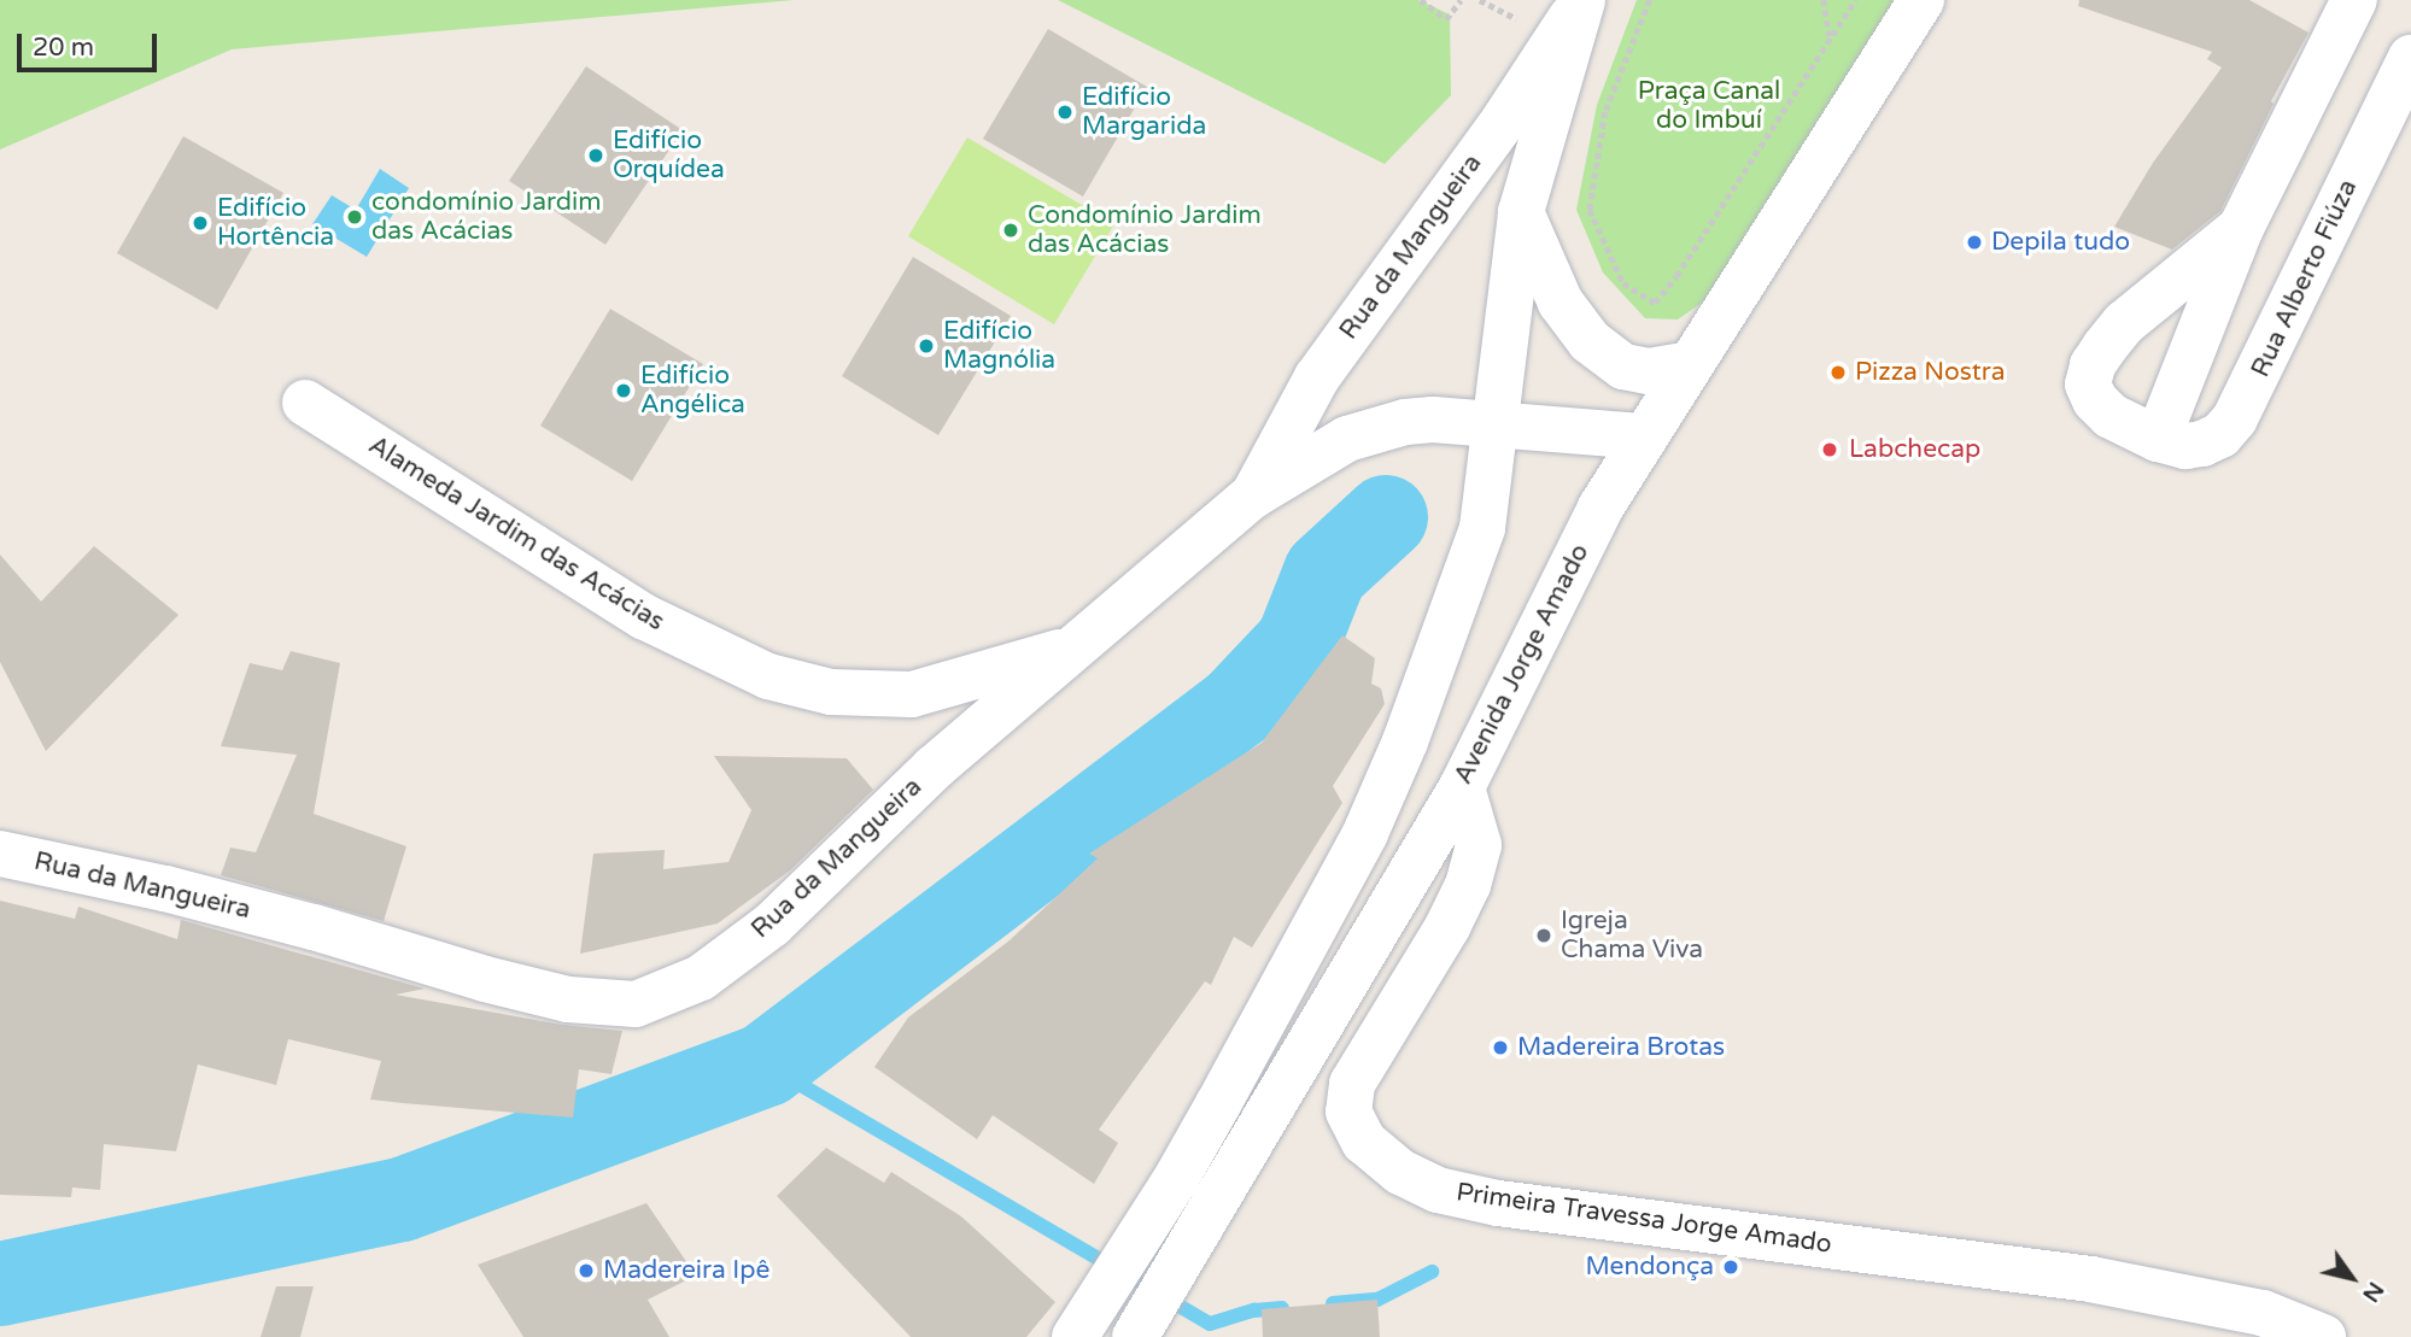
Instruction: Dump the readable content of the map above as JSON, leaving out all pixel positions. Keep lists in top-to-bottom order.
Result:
{
  "streets": {
    "street": [
      "Rua da Mangueira",
      "Rua Alberto Fiúza",
      "Alameda Jardim das Acácias",
      "Avenida Jorge Amado",
      "Primeira Travessa Jorge Amado"
    ]
  },
  "crossings": [
    ["Rua da Mangueira", "Alameda Jardim das Acácias"],
    ["Rua da Mangueira", "Avenida Jorge Amado"],
    ["Avenida Jorge Amado", "Primeira Travessa Jorge Amado"]
  ],
  "parks": ["Praça Canal do Imbuí"],
  "places": [
    "Edifício Margarida",
    "Edifício Orquídea",
    "condomínio Jardim das Acácias",
    "Edifício Hortência",
    "Condomínio Jardim das Acácias",
    "Depila tudo",
    "Edifício Magnólia",
    "Pizza Nostra",
    "Edifício Angélica",
    "Labchecap",
    "Igreja Chama Viva",
    "Madereira Brotas",
    "Mendonça",
    "Madereira Ipê"
  ],
  "scale_bar": "20 m",
  "north": "bottom right"
}
